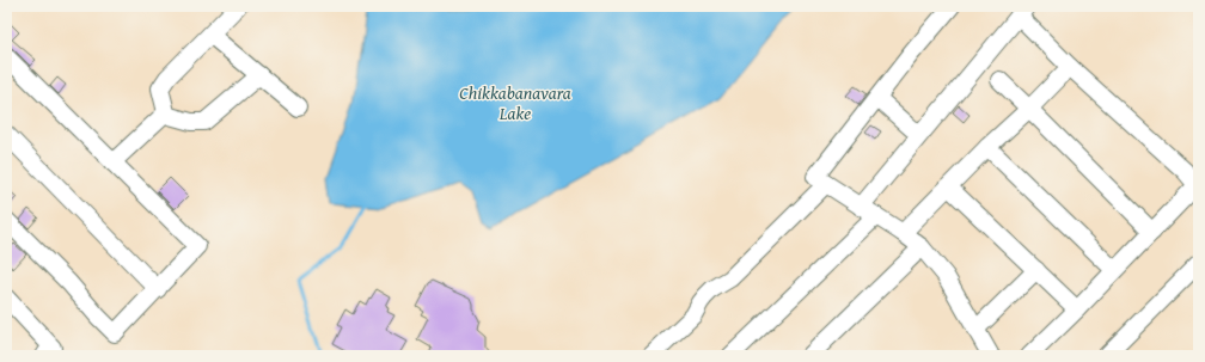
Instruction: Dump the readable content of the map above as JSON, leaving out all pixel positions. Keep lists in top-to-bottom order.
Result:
{
  "water": ["Chikkabanavara Lake"]
}
